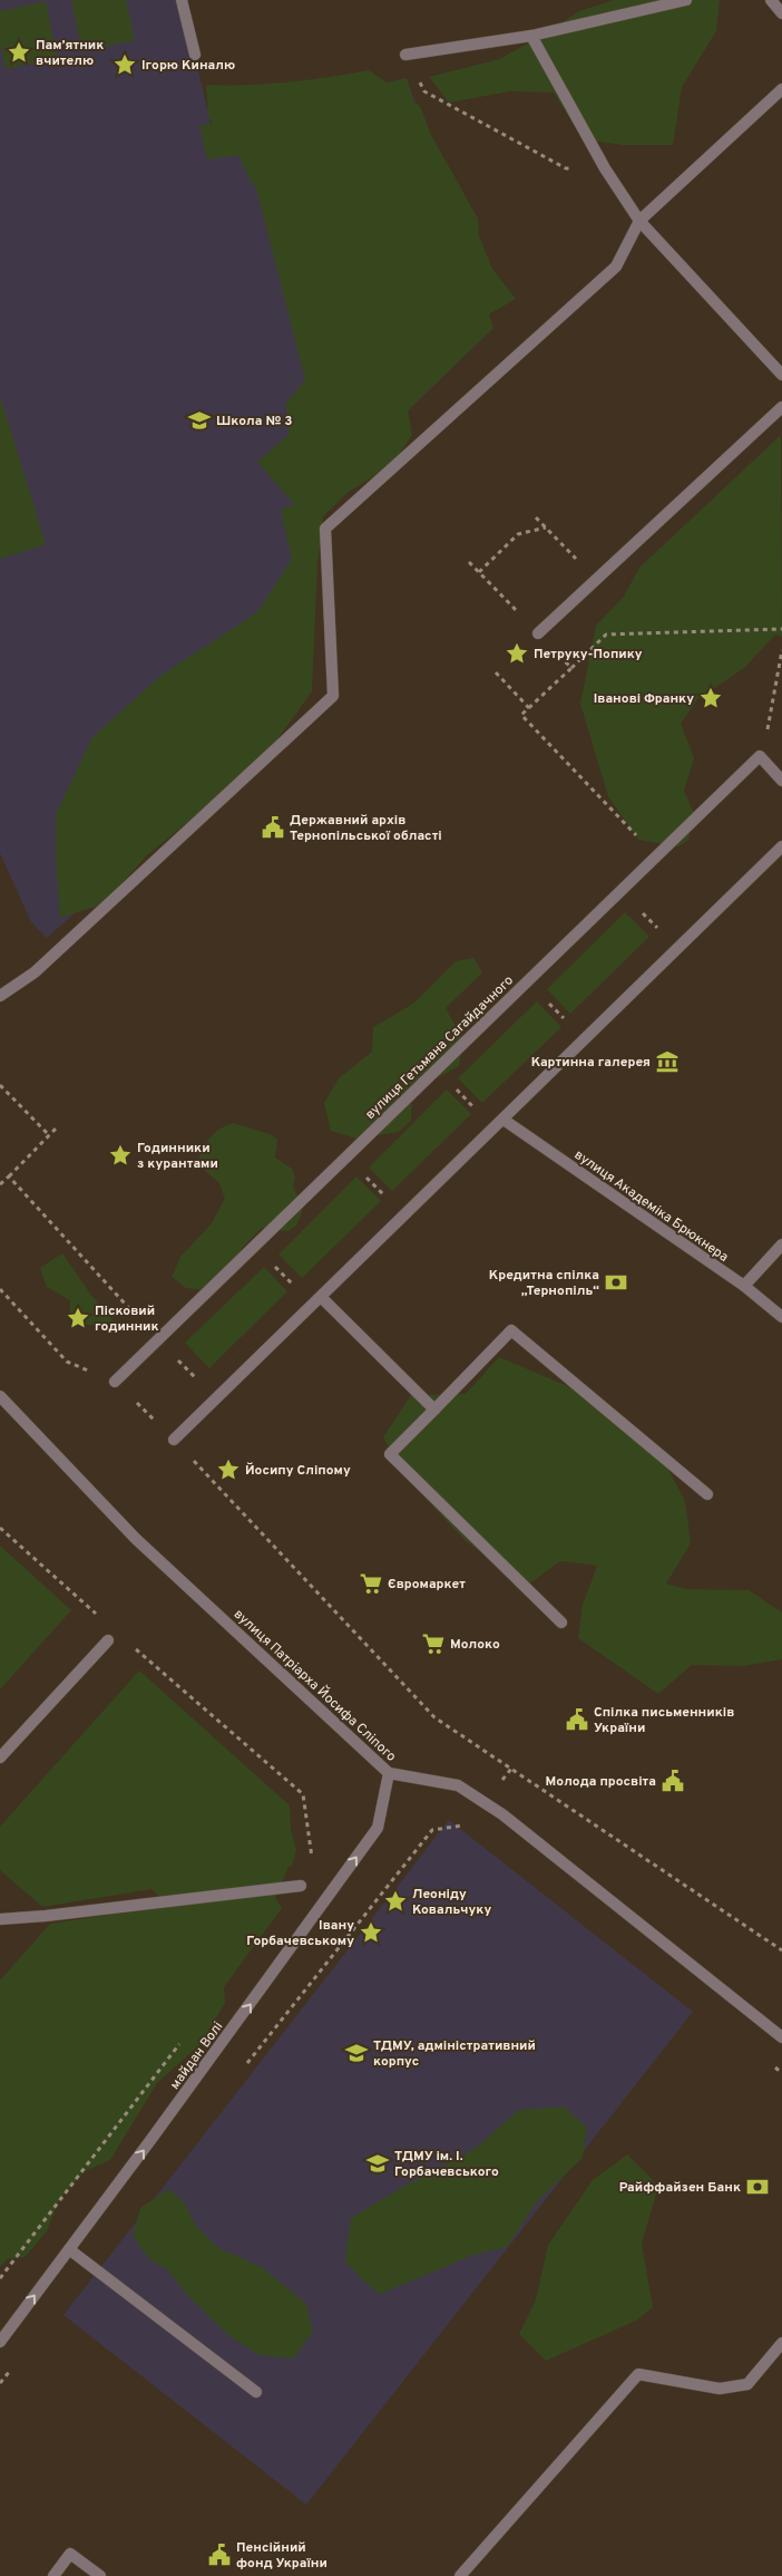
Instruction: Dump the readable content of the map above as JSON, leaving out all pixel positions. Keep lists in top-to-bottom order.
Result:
{
  "streets": {
    "street": [
      "вулиця Гетьмана Сагайдачного",
      "вулиця Академіка Брюкнера",
      "вулиця Патріарха Йосифа Сліпого",
      "майдан Волі"
    ]
  },
  "crossings": [
    ["вулиця Патріарха Йосифа Сліпого", "майдан Волі"]
  ],
  "one_way": ["майдан Волі"],
  "places": {
    "place": [
      "Пам’ятник вчителю",
      "Ігорю Киналю",
      "Петруку-Попику",
      "Іванові Франку",
      "Годинники з курантами",
      "Пісковий годинник",
      "Йосипу Сліпому",
      "Леоніду Ковальчуку",
      "Івану Горбачевському"
    ],
    "school or university": ["Школа № 3", "ТДМУ, адміністративний корпус", "ТДМУ ім. І. Горбачевського"],
    "public building": [
      "Державний архів Тернопільської області",
      "Спілка письменників України",
      "Молода просвіта",
      "Пенсійний фонд України"
    ],
    "museum": ["Картинна галерея"],
    "bank": ["Кредитна спілка „Тернопіль“", "Райффайзен Банк"],
    "supermarket": ["Євромаркет", "Молоко"]
  }
}
